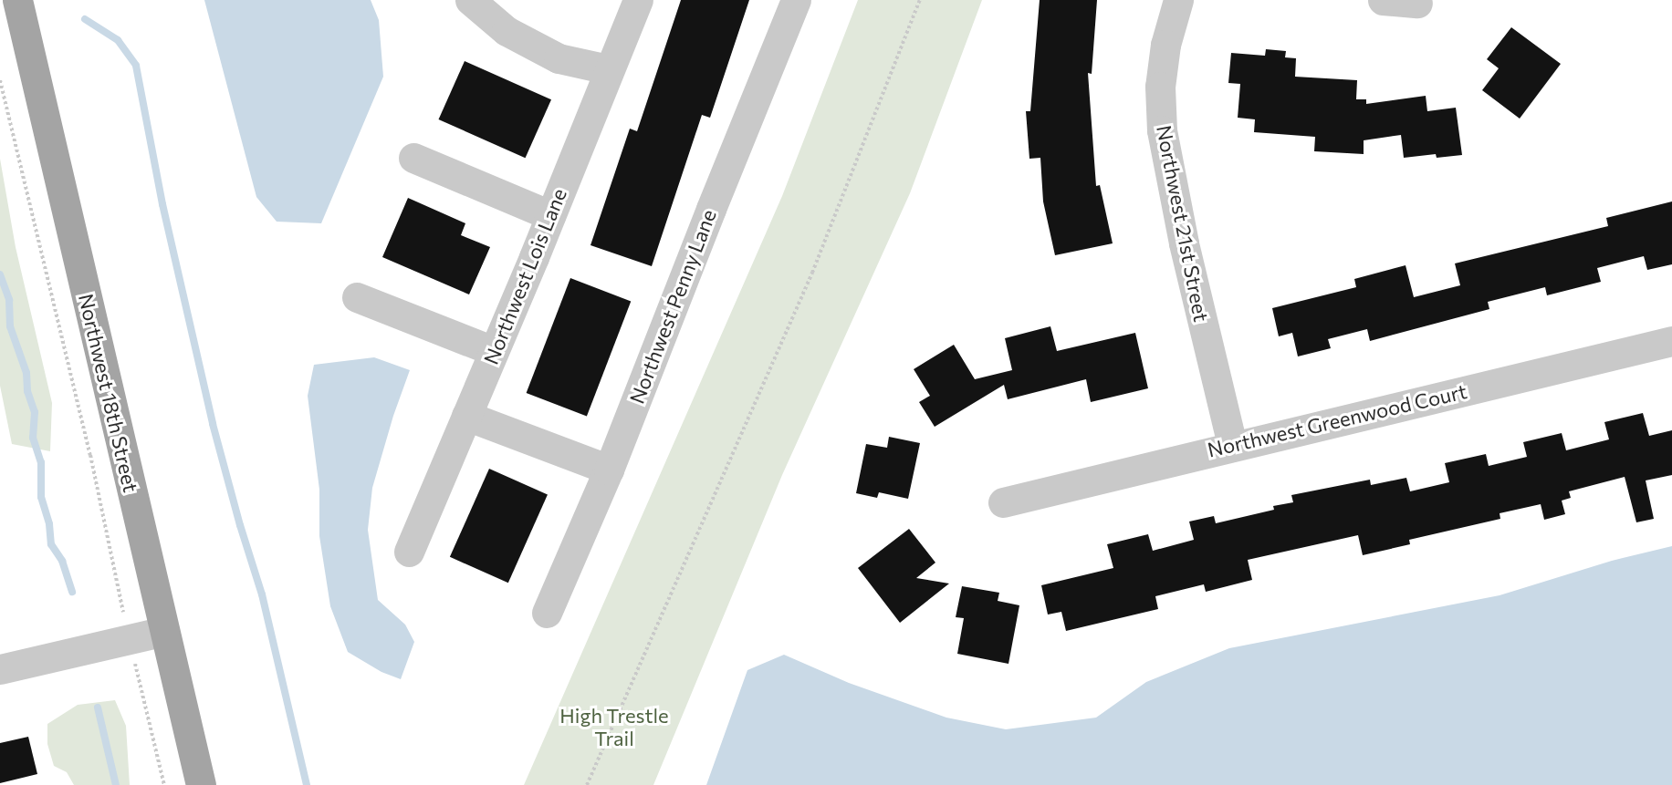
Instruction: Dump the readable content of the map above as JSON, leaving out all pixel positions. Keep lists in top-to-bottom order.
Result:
{
  "streets": {
    "main road": ["Northwest 18th Street"],
    "street": [
      "Northwest 21st Street",
      "Northwest Lois Lane",
      "Northwest Penny Lane",
      "Northwest Greenwood Court"
    ]
  },
  "crossings": [
    ["Northwest 21st Street", "Northwest Greenwood Court"]
  ],
  "parks": ["High Trestle Trail"]
}
